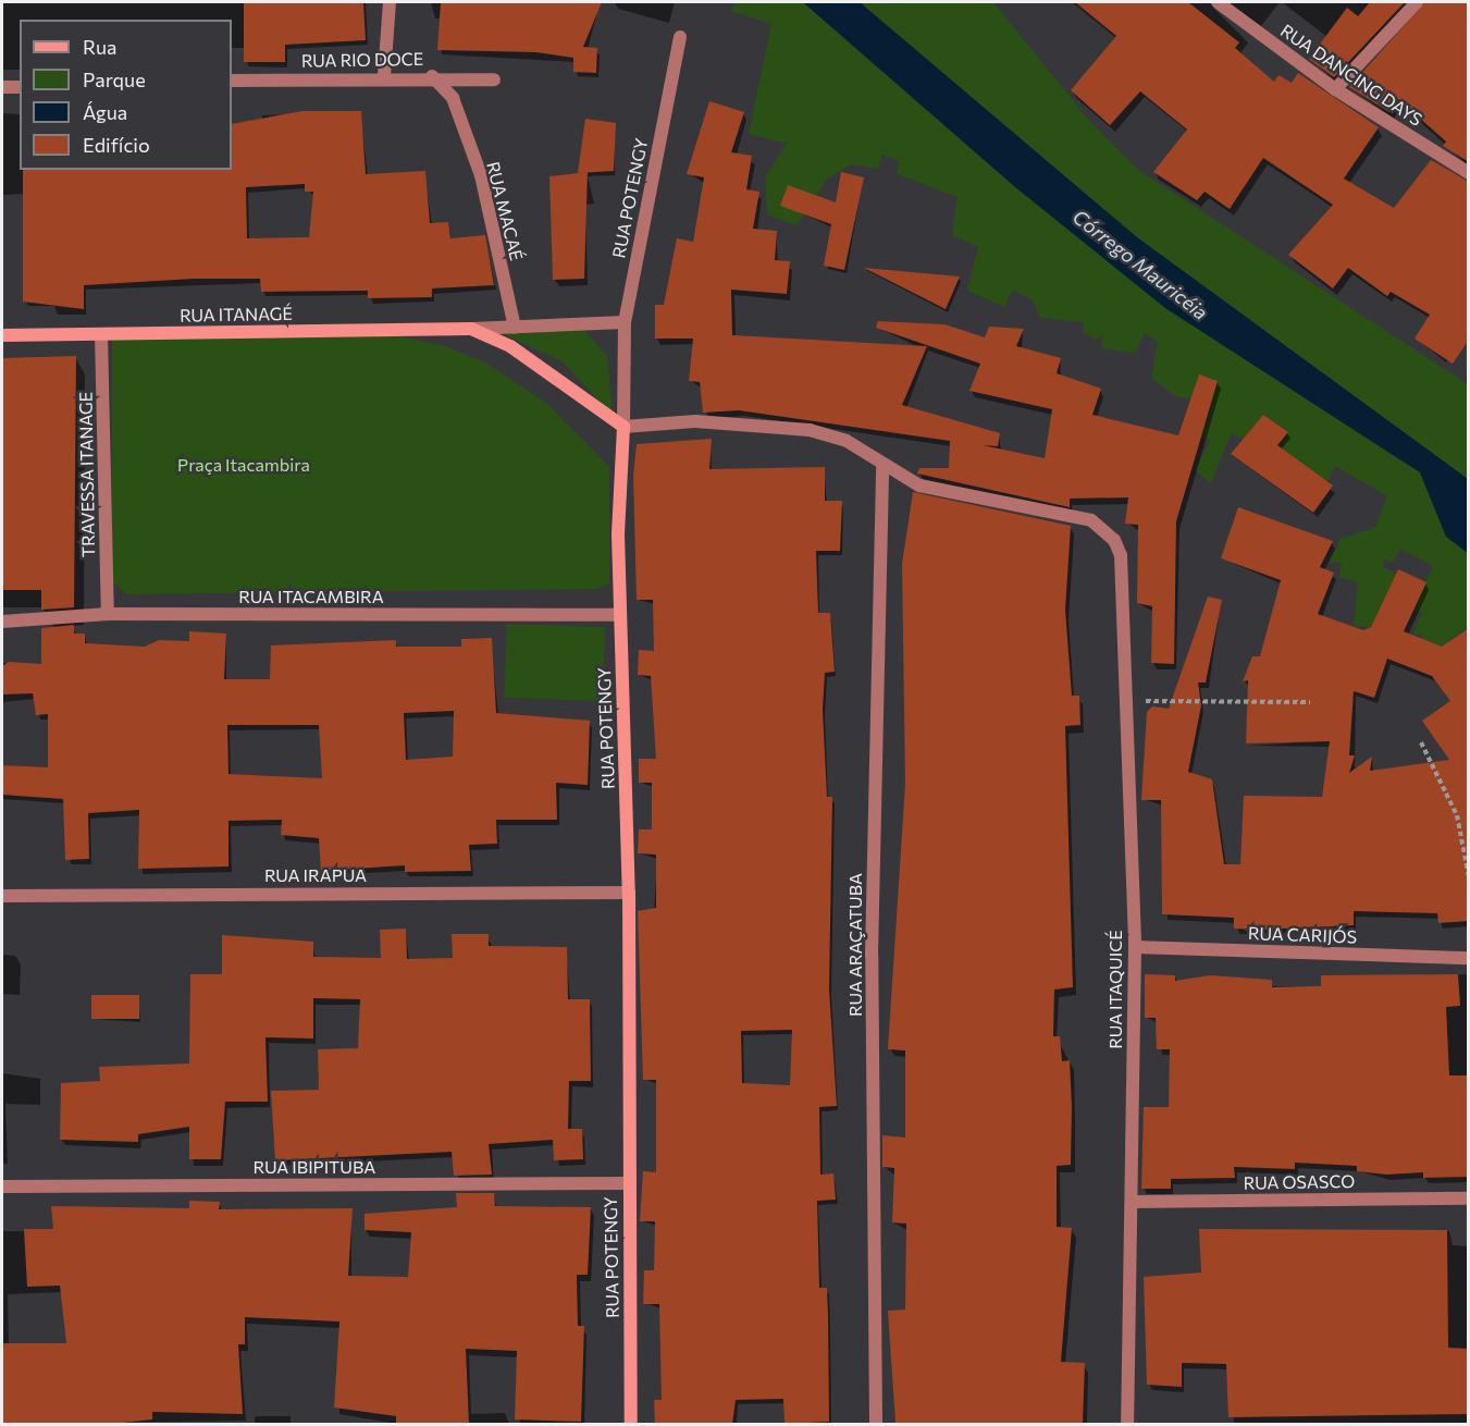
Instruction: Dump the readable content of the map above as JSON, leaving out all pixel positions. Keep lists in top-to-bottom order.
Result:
{
  "streets": {
    "main road": ["RUA POTENGY", "RUA ITANAGÉ"],
    "street": [
      "RUA RIO DOCE",
      "RUA DANCING DAYS",
      "RUA MACAÉ",
      "TRAVESSA ITANAGE",
      "RUA ITACAMBIRA",
      "RUA IRAPUA",
      "RUA CARIJÓS",
      "RUA ARAÇATUBA",
      "RUA ITAQUICÉ",
      "RUA IBIPITUBA",
      "RUA OSASCO"
    ]
  },
  "crossings": [
    ["RUA RIO DOCE", "RUA MACAÉ"],
    ["RUA POTENGY", "RUA ITANAGÉ"],
    ["RUA POTENGY", "RUA ITACAMBIRA"],
    ["RUA POTENGY", "RUA IRAPUA"],
    ["RUA POTENGY", "RUA IBIPITUBA"],
    ["RUA MACAÉ", "RUA ITANAGÉ"],
    ["RUA ITANAGÉ", "TRAVESSA ITANAGE"],
    ["TRAVESSA ITANAGE", "RUA ITACAMBIRA"],
    ["RUA CARIJÓS", "RUA ITAQUICÉ"],
    ["RUA ARAÇATUBA", "RUA ITAQUICÉ"],
    ["RUA ITAQUICÉ", "RUA OSASCO"]
  ],
  "water": ["Córrego Mauricéia"],
  "parks": ["Praça Itacambira"],
  "legend": [
    "Rua",
    "Parque",
    "Água",
    "Edifício"
  ]
}
